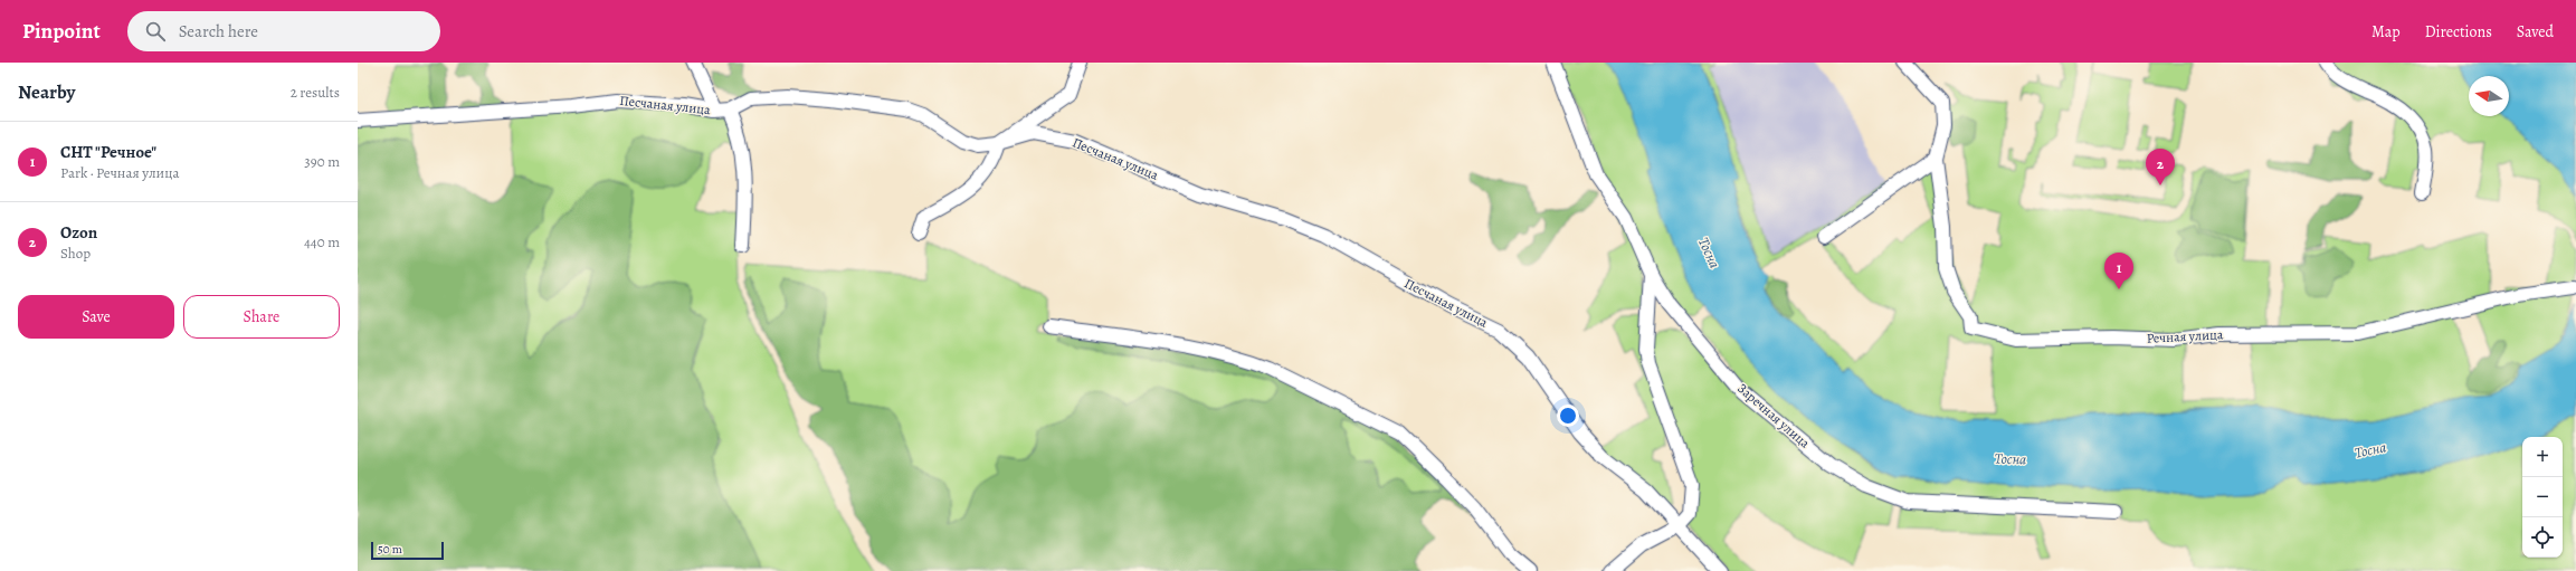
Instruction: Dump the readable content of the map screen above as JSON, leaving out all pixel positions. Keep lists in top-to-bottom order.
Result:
{
  "streets": {
    "street": ["Песчаная улица", "Речная улица", "Заречная улица"]
  },
  "water": ["Тосна"],
  "scale_bar": "50 m",
  "north": "left",
  "page": {
    "header": "Pinpoint",
    "search": "Search here",
    "nav": ["Map", "Directions", "Saved"],
    "heading": ["Nearby", "2 results"],
    "list": [
      {
        "mark": "1",
        "name": "СНТ \"Речное\"",
        "note": "Park · Речная улица",
        "value": "390 m"
      },
      {
        "mark": "2",
        "name": "Ozon",
        "note": "Shop",
        "value": "440 m"
      }
    ],
    "pins": ["2", "1"],
    "buttons": ["Save", "Share"],
    "map_buttons": ["+", "−"],
    "scale": "50 m"
  }
}
